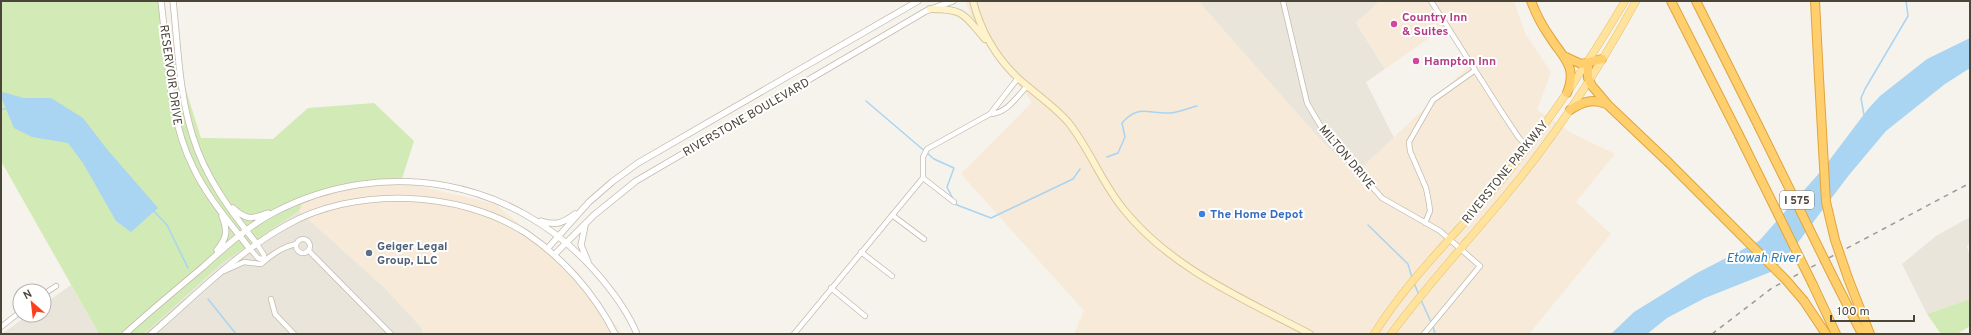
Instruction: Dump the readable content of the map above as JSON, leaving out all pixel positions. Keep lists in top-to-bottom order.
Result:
{
  "streets": {
    "highway": ["I 575"],
    "main road": ["RIVERSTONE PARKWAY"],
    "street": ["RESERVOIR DRIVE", "RIVERSTONE BOULEVARD", "MILTON DRIVE"]
  },
  "crossings": [
    ["MILTON DRIVE", "RIVERSTONE PARKWAY"]
  ],
  "water": ["Etowah River"],
  "places": [
    "Country Inn & Suites",
    "Hampton Inn",
    "The Home Depot",
    "Geiger Legal Group, LLC"
  ],
  "scale_bar": "100 m",
  "north": "top left"
}
